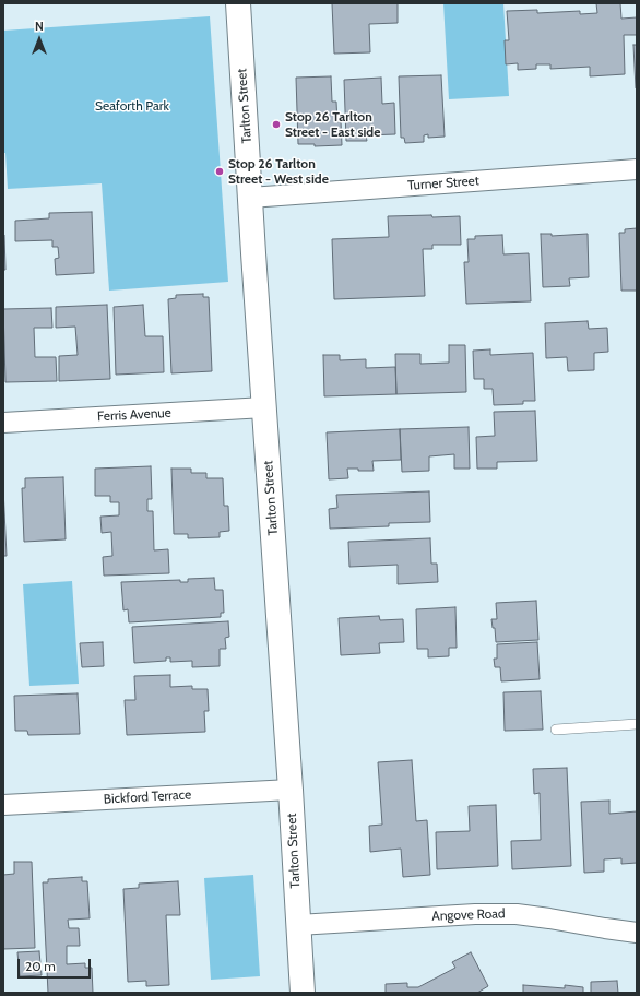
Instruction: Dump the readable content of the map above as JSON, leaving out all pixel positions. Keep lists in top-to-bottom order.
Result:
{
  "streets": {
    "street": [
      "Tarlton Street",
      "Turner Street",
      "Ferris Avenue",
      "Bickford Terrace",
      "Angove Road"
    ]
  },
  "crossings": [
    ["Tarlton Street", "Turner Street"],
    ["Tarlton Street", "Ferris Avenue"],
    ["Tarlton Street", "Bickford Terrace"],
    ["Tarlton Street", "Angove Road"]
  ],
  "parks": ["Seaforth Park"],
  "places": ["Stop 26 Tarlton Street - East side", "Stop 26 Tarlton Street - West side"],
  "scale_bar": "20 m",
  "north": "top"
}
